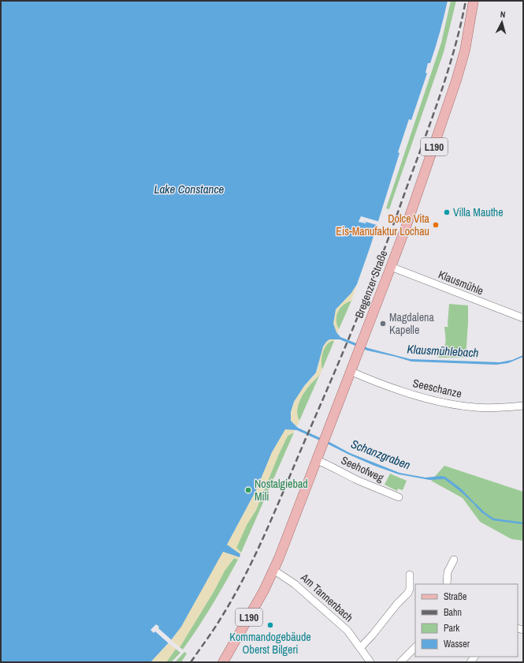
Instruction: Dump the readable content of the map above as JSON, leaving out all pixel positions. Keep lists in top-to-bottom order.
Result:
{
  "streets": {
    "main road": ["L190", "Bregenzer Straße"],
    "street": [
      "Klausmühle",
      "Seeschanze",
      "Seehofweg",
      "Am Tannenbach"
    ]
  },
  "crossings": [
    ["L190", "Bregenzer Straße"],
    ["L190", "Am Tannenbach"],
    ["Klausmühle", "Bregenzer Straße"],
    ["Bregenzer Straße", "Seeschanze"],
    ["Bregenzer Straße", "Seehofweg"],
    ["Bregenzer Straße", "Am Tannenbach"]
  ],
  "water": ["Lake Constance", "Klausmühlebach", "Schanzgraben"],
  "places": [
    "Villa Mauthe",
    "Dolce Vita Eis-Manufaktur Lochau",
    "Magdalena Kapelle",
    "Nostalgiebad Mili",
    "Kommandogebäude Oberst Bilgeri"
  ],
  "legend": [
    "Straße",
    "Bahn",
    "Park",
    "Wasser"
  ],
  "north": "top"
}
